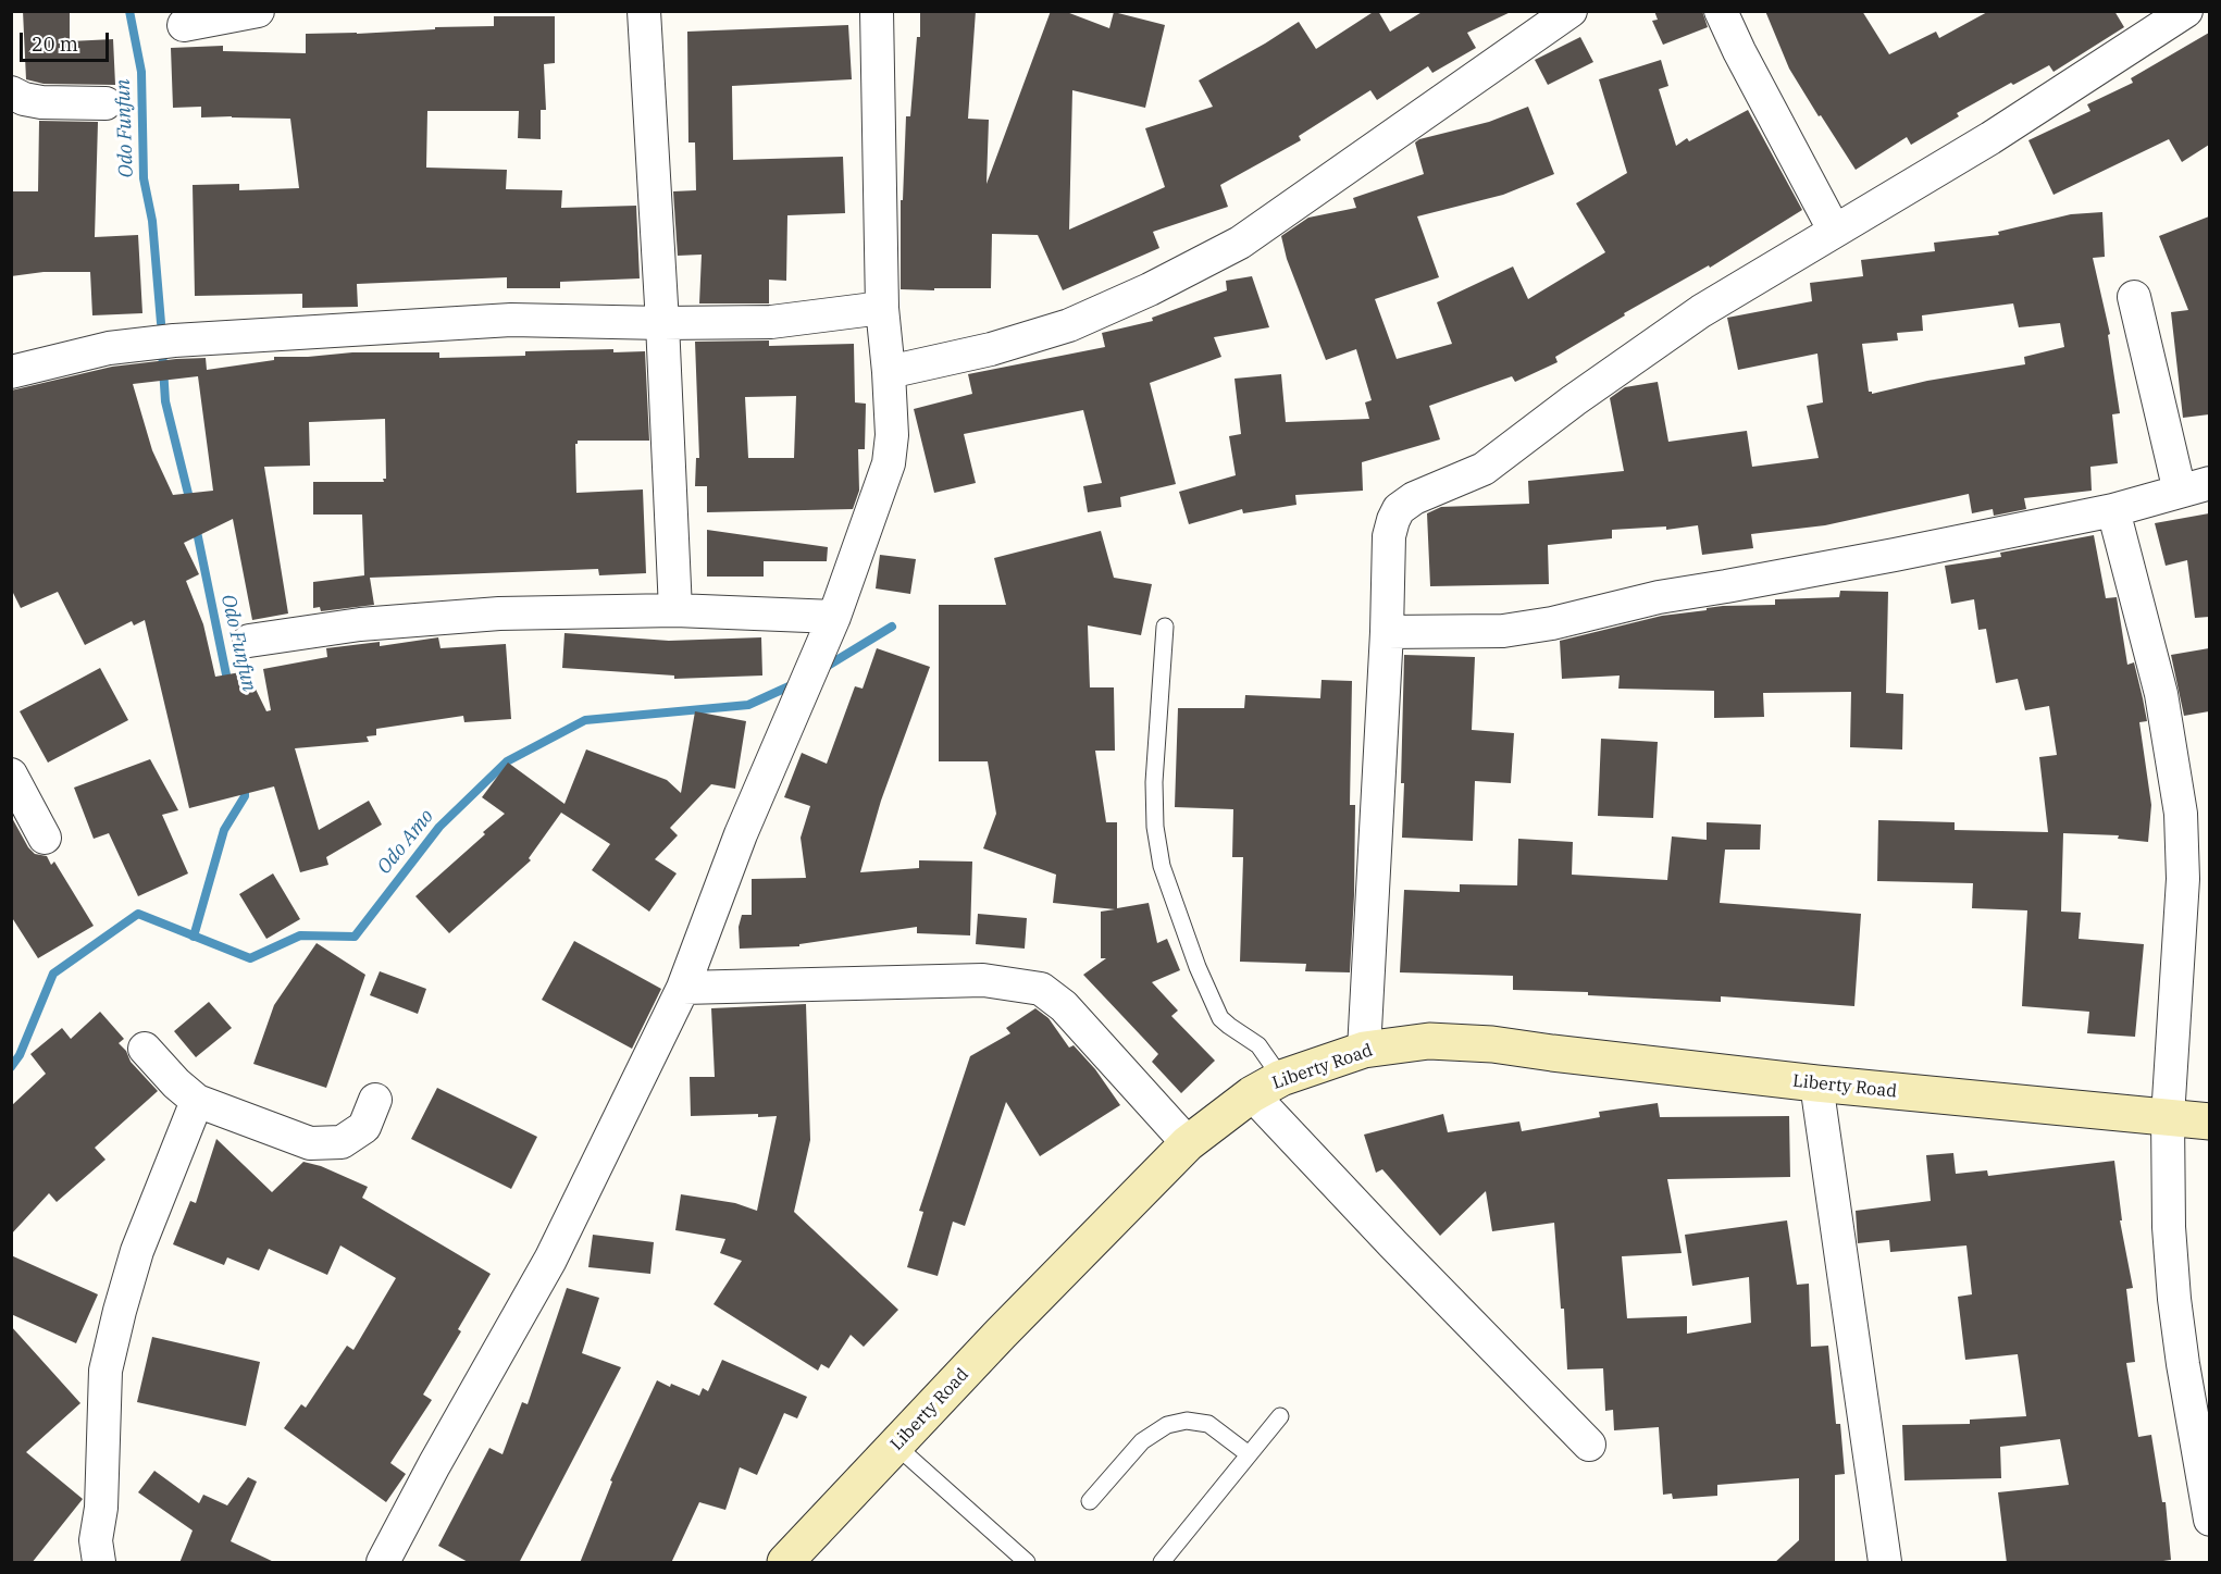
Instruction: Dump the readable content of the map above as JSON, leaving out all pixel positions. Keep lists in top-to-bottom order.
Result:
{
  "streets": {
    "street": ["Liberty Road"]
  },
  "water": ["Odo Funfun", "Odo Amo"],
  "scale_bar": "20 m"
}
